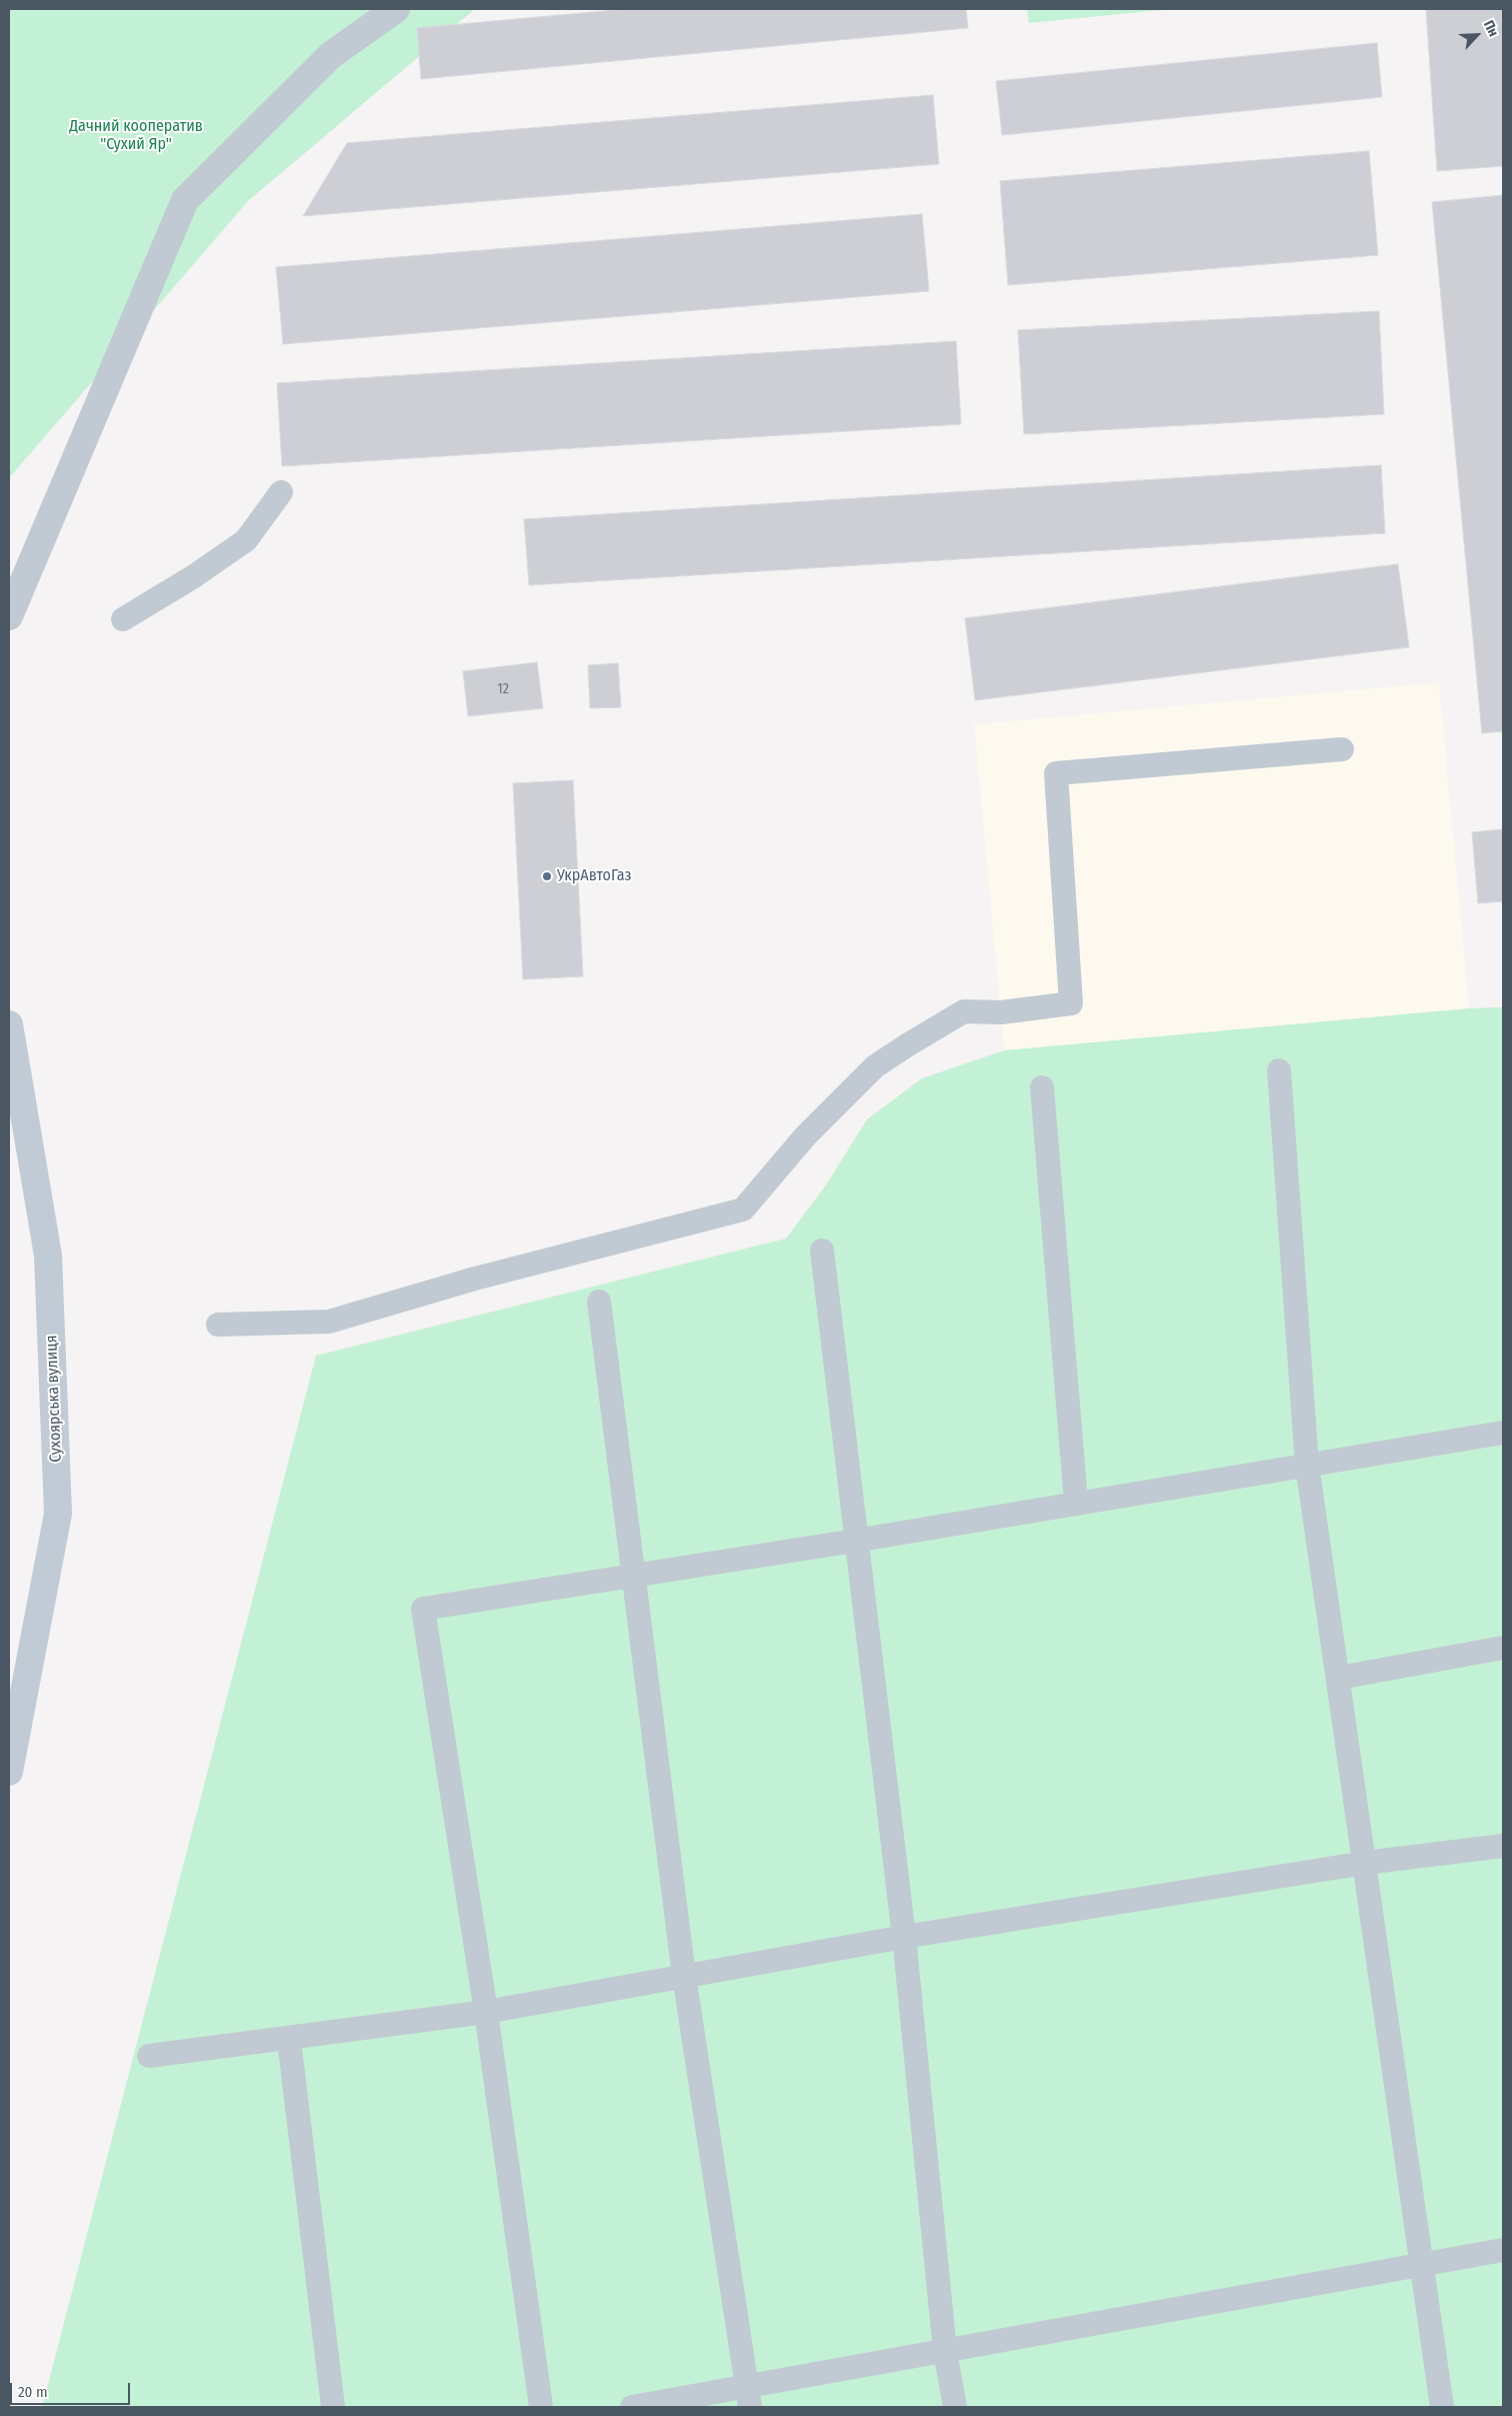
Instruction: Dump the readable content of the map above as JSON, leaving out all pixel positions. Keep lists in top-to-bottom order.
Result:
{
  "streets": {
    "street": ["Сухоярська вулиця"]
  },
  "parks": ["Дачний кооператив \"Сухий Яр\""],
  "places": ["УкрАвтоГаз"],
  "house_numbers": ["12"],
  "scale_bar": "20 m",
  "north": "top right"
}
